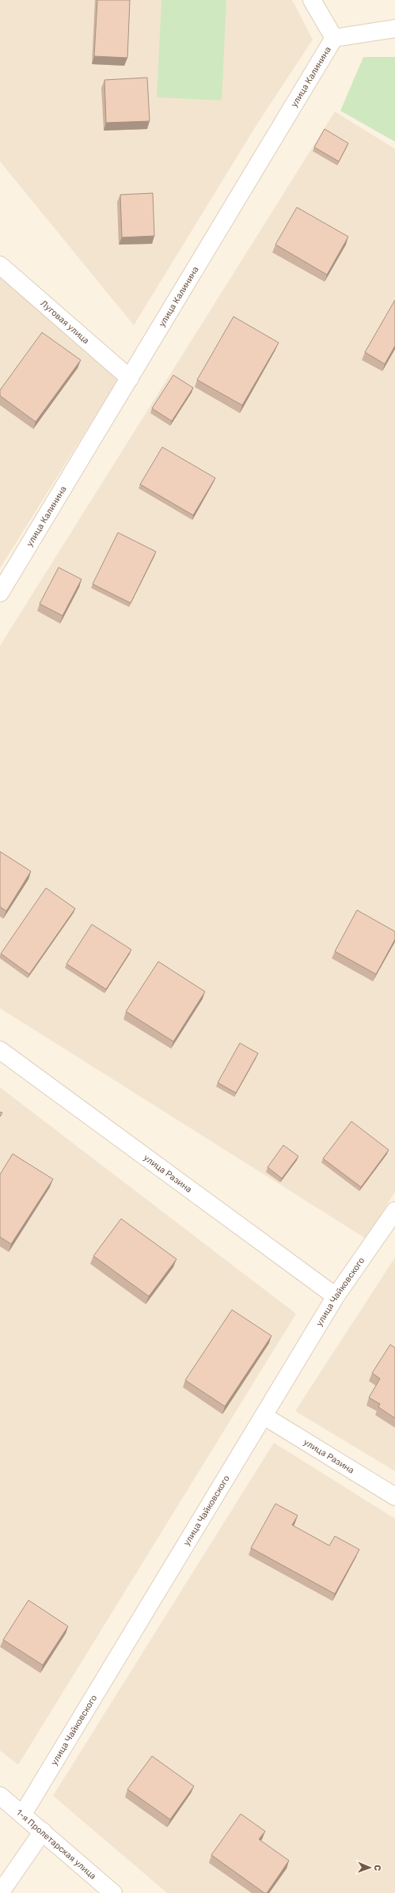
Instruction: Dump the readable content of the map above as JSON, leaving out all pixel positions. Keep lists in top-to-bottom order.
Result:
{
  "streets": {
    "street": [
      "улица Калинина",
      "Луговая улица",
      "улица Разина",
      "улица Чайковского",
      "1-я Пролетарская улица"
    ]
  },
  "crossings": [
    ["улица Калинина", "Луговая улица"],
    ["улица Разина", "улица Чайковского"],
    ["улица Чайковского", "1-я Пролетарская улица"]
  ],
  "north": "right"
}
